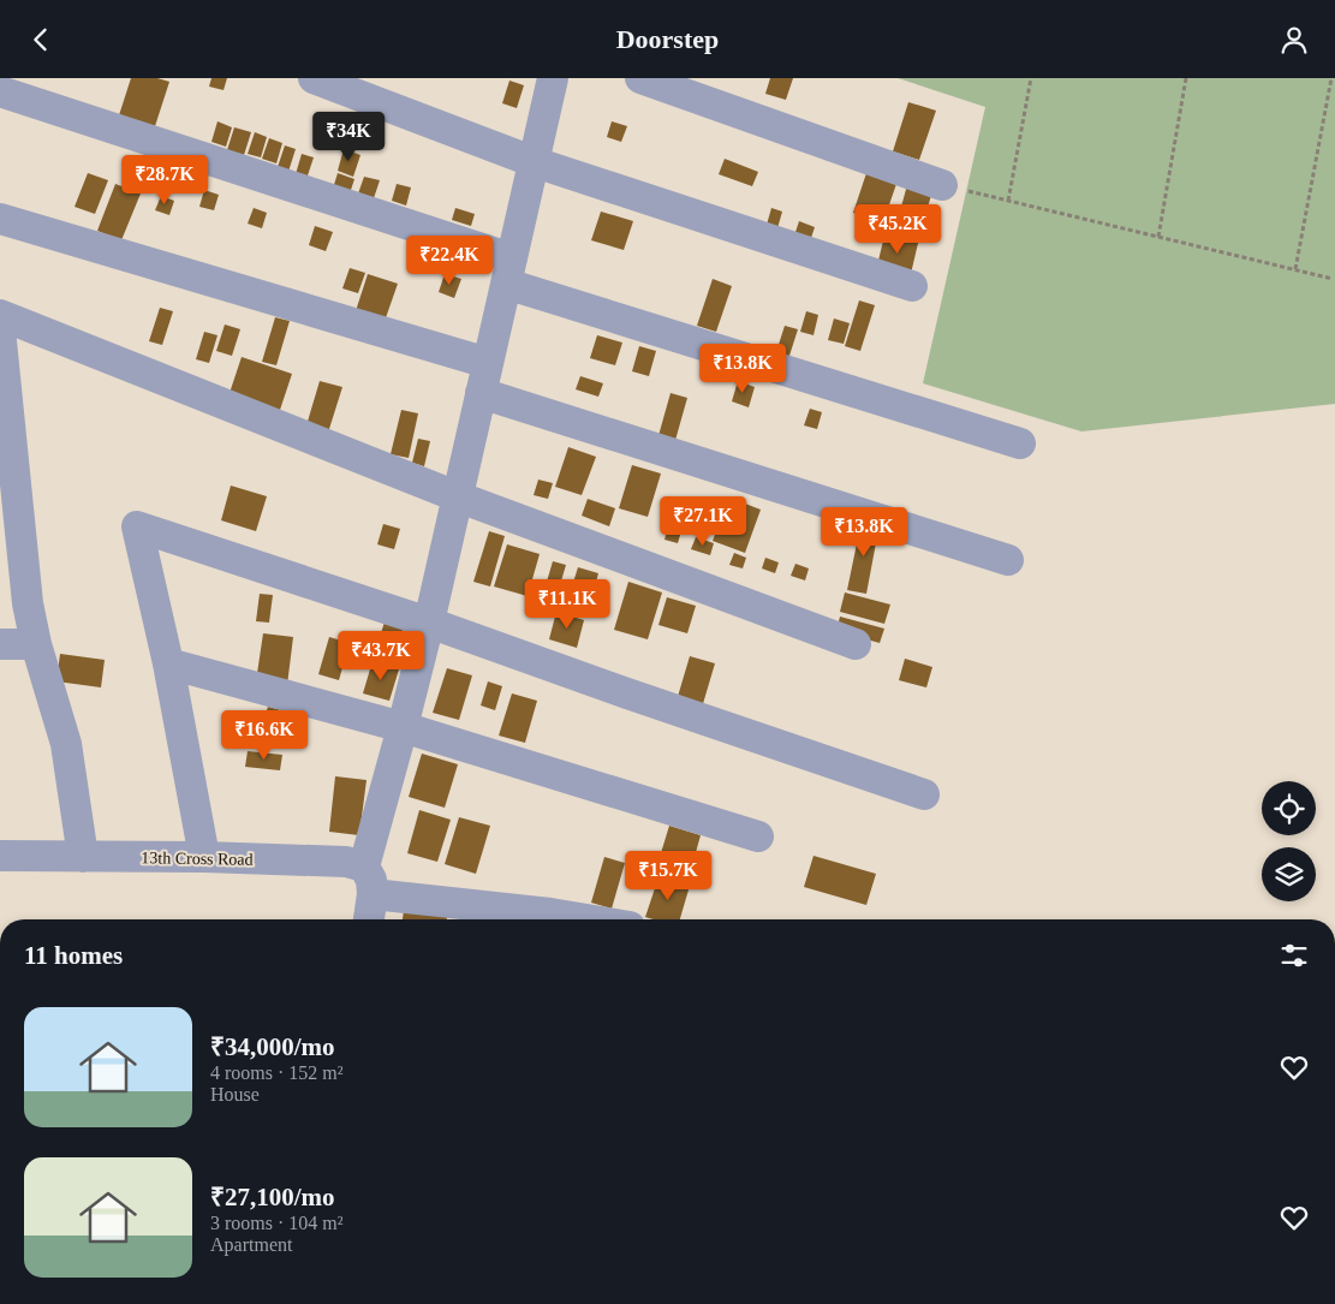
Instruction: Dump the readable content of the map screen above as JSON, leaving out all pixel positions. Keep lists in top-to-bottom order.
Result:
{
  "streets": {
    "street": ["13th Cross Road"]
  },
  "page": {
    "header": "Doorstep",
    "price": [
      "₹34K",
      "₹28.7K",
      "₹45.2K",
      "₹22.4K",
      "₹13.8K",
      "₹27.1K",
      "₹13.8K",
      "₹11.1K",
      "₹43.7K",
      "₹16.6K",
      "₹15.7K"
    ],
    "heading": "11 homes",
    "list": [
      {
        "name": "₹34,000/mo",
        "note": "4 rooms · 152 m² · House"
      },
      {
        "name": "₹27,100/mo",
        "note": "3 rooms · 104 m² · Apartment"
      }
    ]
  }
}
